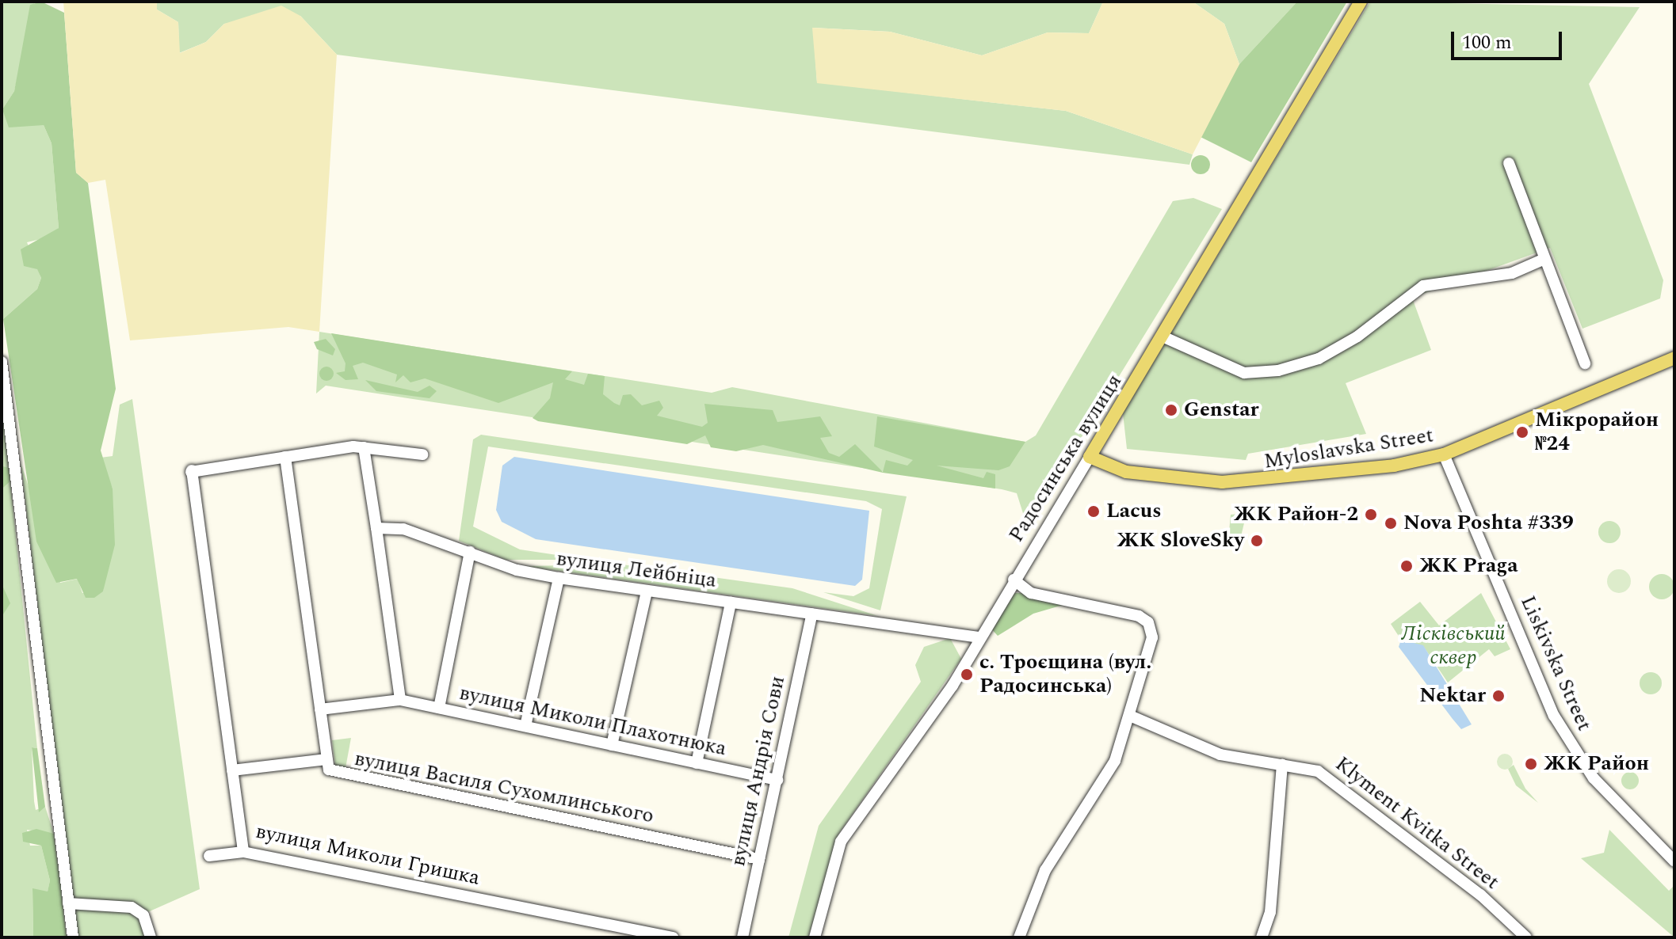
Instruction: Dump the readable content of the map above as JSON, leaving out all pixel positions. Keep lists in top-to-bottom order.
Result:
{
  "streets": {
    "main road": ["Myloslavska Street", "Радосинська вулиця"],
    "street": [
      "вулиця Лейбніца",
      "Liskivska Street",
      "вулиця Миколи Плахотнюка",
      "вулиця Андрія Сови",
      "вулиця Василя Сухомлинського",
      "Klyment Kvitka Street",
      "вулиця Миколи Гришка"
    ]
  },
  "crossings": [
    ["Myloslavska Street", "Радосинська вулиця"],
    ["Myloslavska Street", "Liskivska Street"],
    ["Радосинська вулиця", "вулиця Лейбніца"],
    ["вулиця Лейбніца", "вулиця Андрія Сови"],
    ["вулиця Миколи Плахотнюка", "вулиця Андрія Сови"],
    ["вулиця Миколи Плахотнюка", "вулиця Василя Сухомлинського"],
    ["вулиця Андрія Сови", "вулиця Василя Сухомлинського"],
    ["вулиця Василя Сухомлинського", "вулиця Миколи Гришка"]
  ],
  "parks": ["Лісківський сквер"],
  "places": [
    "Genstar",
    "Мікрорайон №24",
    "Lacus",
    "ЖК Район-2",
    "Nova Poshta #339",
    "ЖК SloveSky",
    "ЖК Praga",
    "с. Троєщина (вул. Радосинська)",
    "Nektar",
    "ЖК Район"
  ],
  "scale_bar": "100 m"
}
